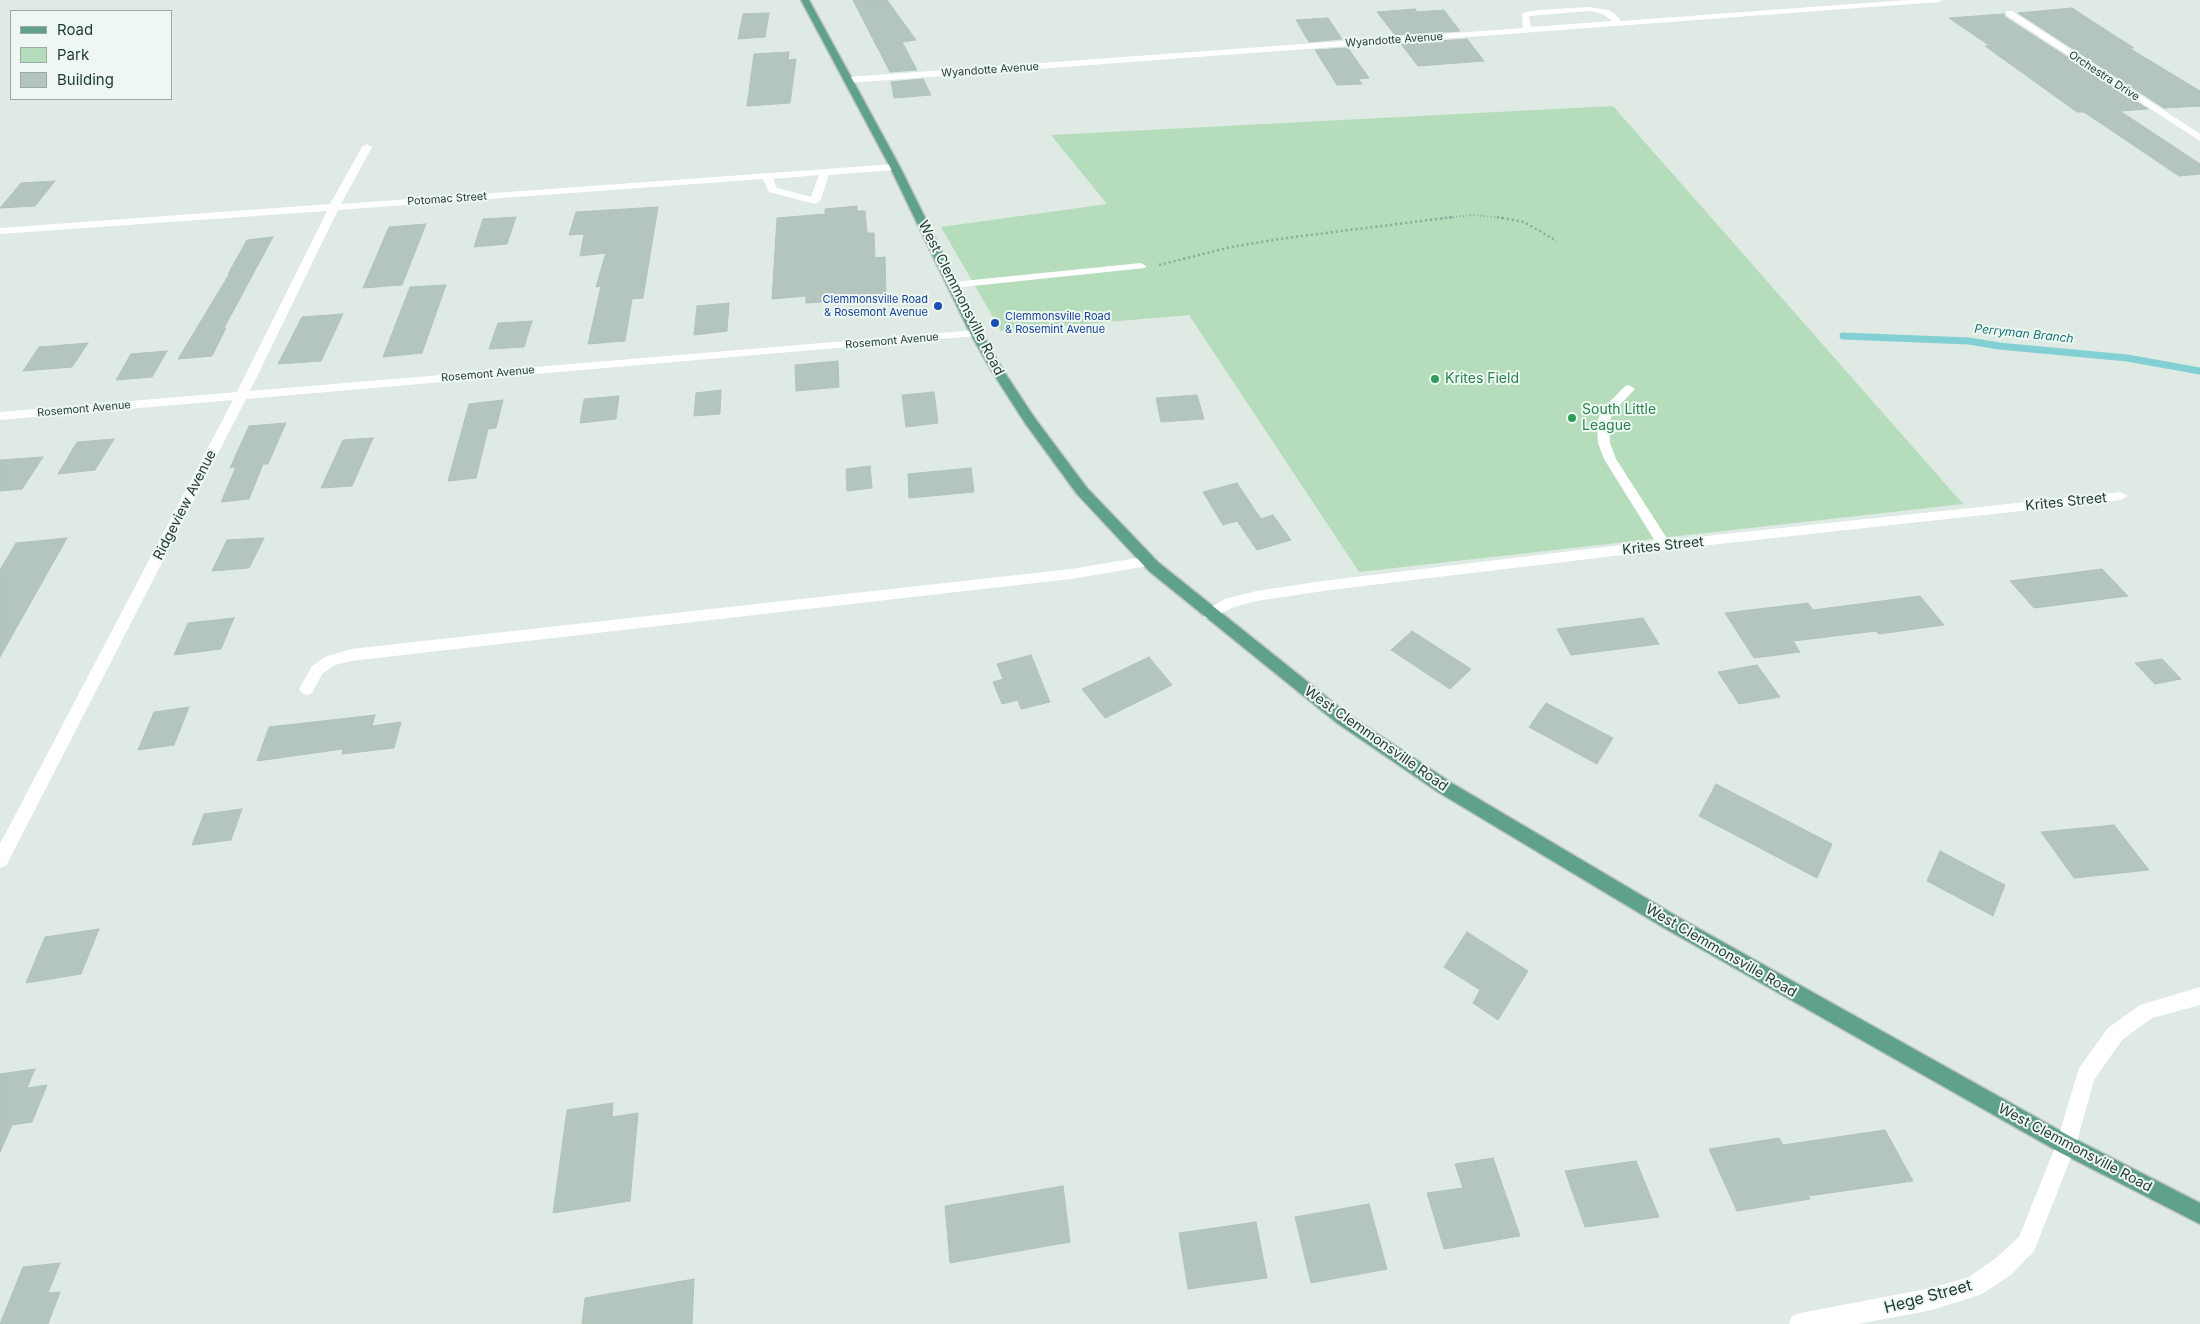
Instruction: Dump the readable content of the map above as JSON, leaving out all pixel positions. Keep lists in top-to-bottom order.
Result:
{
  "streets": {
    "main road": ["West Clemmonsville Road"],
    "street": [
      "Wyandotte Avenue",
      "Orchestra Drive",
      "Potomac Street",
      "Rosemont Avenue",
      "Krites Street",
      "Ridgeview Avenue",
      "Hege Street"
    ]
  },
  "crossings": [
    ["Wyandotte Avenue", "West Clemmonsville Road"],
    ["Potomac Street", "West Clemmonsville Road"],
    ["Potomac Street", "Ridgeview Avenue"],
    ["West Clemmonsville Road", "Rosemont Avenue"],
    ["West Clemmonsville Road", "Krites Street"],
    ["West Clemmonsville Road", "Hege Street"],
    ["Rosemont Avenue", "Ridgeview Avenue"]
  ],
  "water": ["Perryman Branch"],
  "places": [
    "Clemmonsville Road & Rosemont Avenue",
    "Clemmonsville Road & Rosemint Avenue",
    "Krites Field",
    "South Little League"
  ],
  "legend": ["Road", "Park", "Building"]
}
